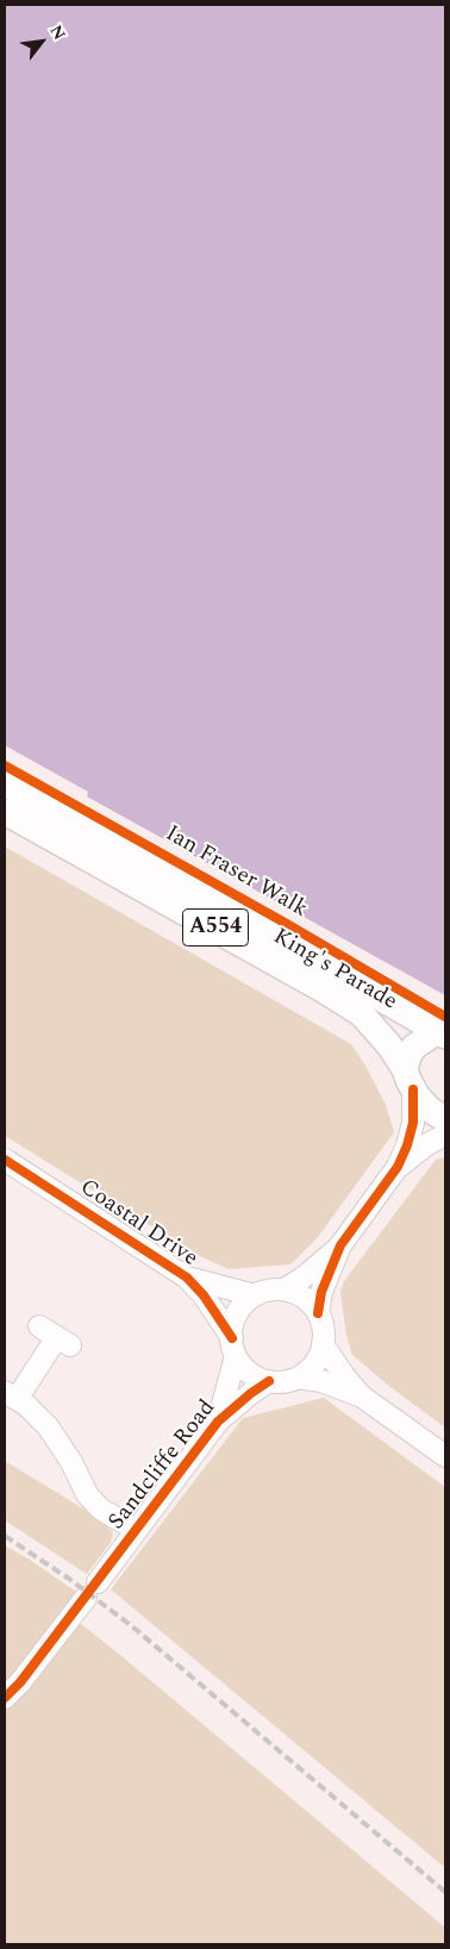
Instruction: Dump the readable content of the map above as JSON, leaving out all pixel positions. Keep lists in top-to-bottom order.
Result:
{
  "streets": {
    "main road": ["A554", "King's Parade"],
    "street": ["Coastal Drive", "Sandcliffe Road"],
    "cycle path": ["Ian Fraser Walk"]
  },
  "crossings": [
    ["A554", "King's Parade"],
    ["Coastal Drive", "Sandcliffe Road"]
  ],
  "north": "top right"
}
